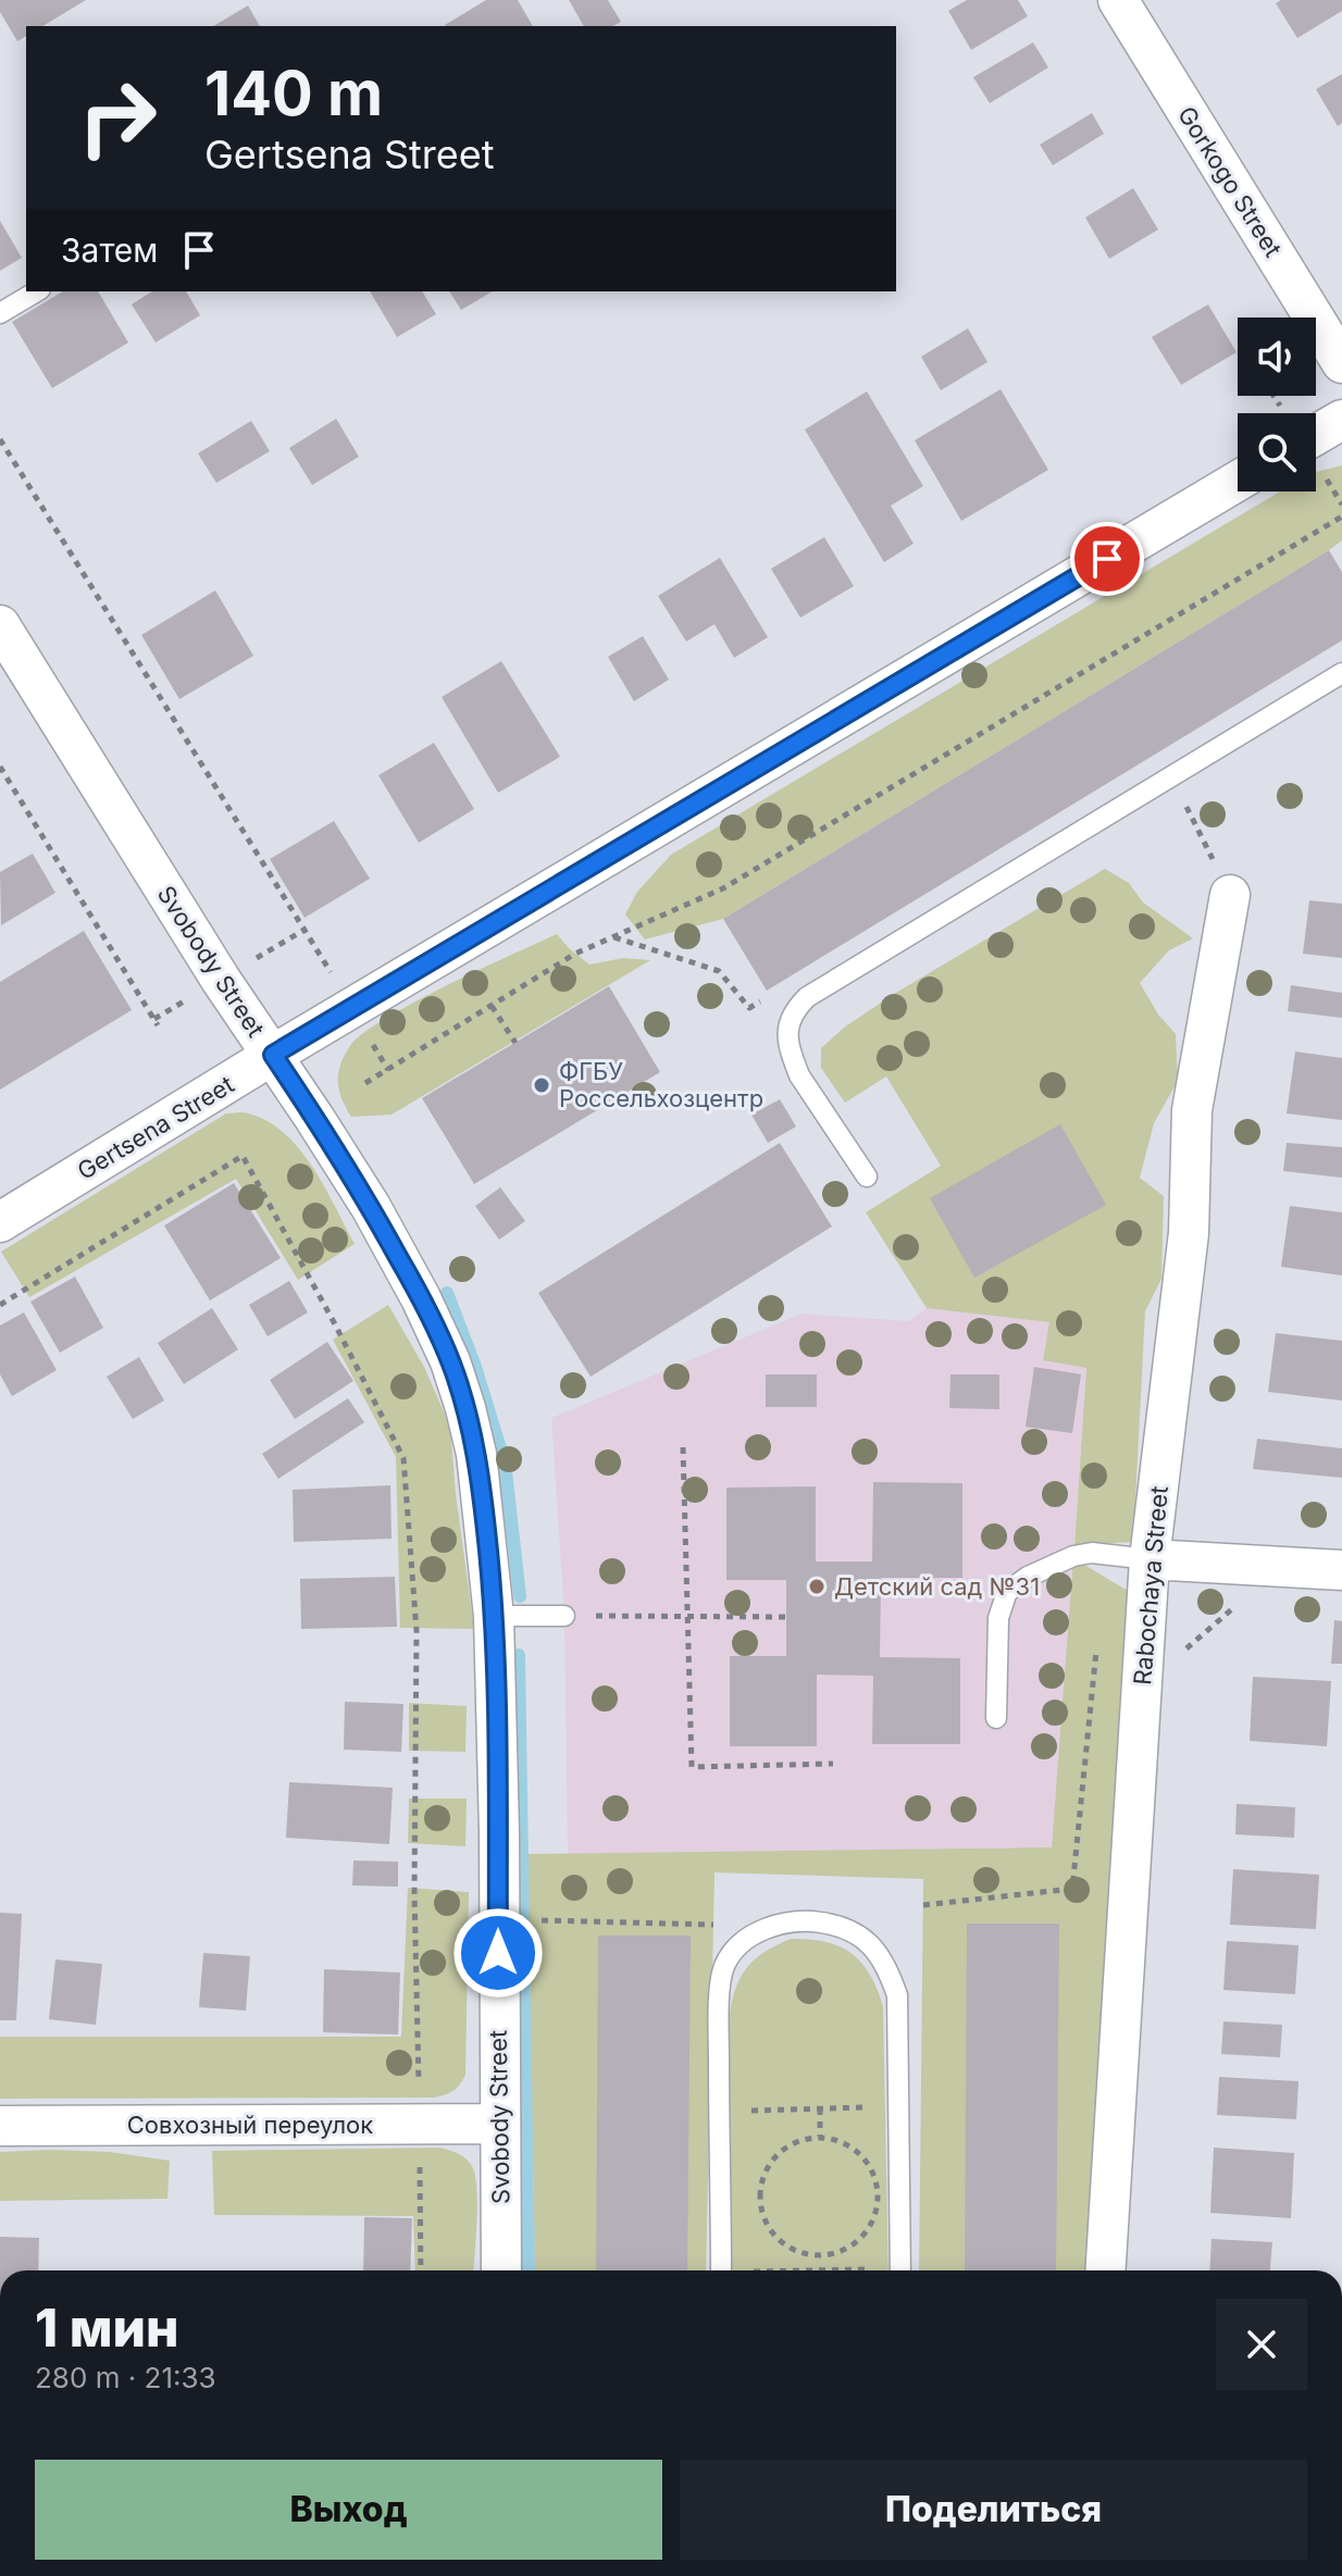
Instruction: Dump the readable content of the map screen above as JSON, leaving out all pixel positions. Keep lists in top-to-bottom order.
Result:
{
  "streets": {
    "street": [
      "Gorkogo Street",
      "Svobody Street",
      "Gertsena Street",
      "Rabochaya Street",
      "Совхозный переулок"
    ]
  },
  "crossings": [
    ["Svobody Street", "Gertsena Street"],
    ["Svobody Street", "Совхозный переулок"]
  ],
  "places": ["ФГБУ Россельхозцентр", "Детский сад №31"],
  "page": {
    "turn": ["140 m", "Gertsena Street"],
    "then": "Затем",
    "heading": ["1 мин", "280 m · 21:33"],
    "buttons": ["Выход", "Поделиться"]
  }
}
